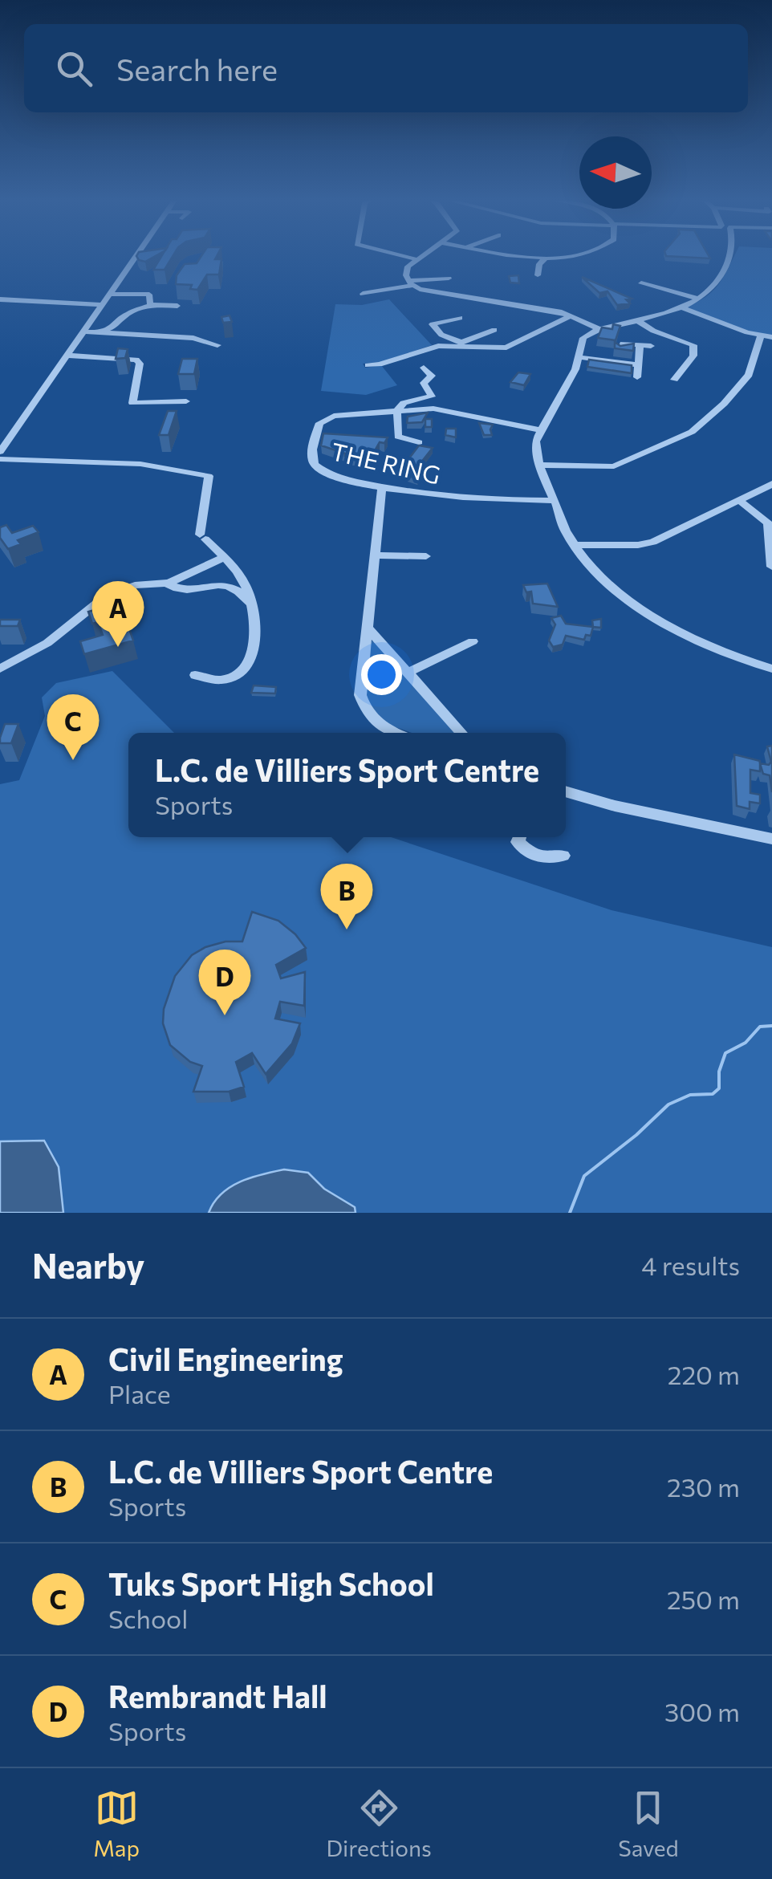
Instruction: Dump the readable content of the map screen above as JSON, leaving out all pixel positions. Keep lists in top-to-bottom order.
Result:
{
  "streets": {
    "street": ["THE RING"]
  },
  "north": "left",
  "page": {
    "search": "Search here",
    "pins": [
      "A",
      "C",
      "B",
      "D"
    ],
    "popup": ["L.C. de Villiers Sport Centre", "Sports"],
    "heading": ["Nearby", "4 results"],
    "list": [
      {
        "mark": "A",
        "name": "Civil Engineering",
        "note": "Place",
        "value": "220 m"
      },
      {
        "mark": "B",
        "name": "L.C. de Villiers Sport Centre",
        "note": "Sports",
        "value": "230 m"
      },
      {
        "mark": "C",
        "name": "Tuks Sport High School",
        "note": "School",
        "value": "250 m"
      },
      {
        "mark": "D",
        "name": "Rembrandt Hall",
        "note": "Sports",
        "value": "300 m"
      }
    ],
    "nav": ["Map", "Directions", "Saved"]
  }
}
